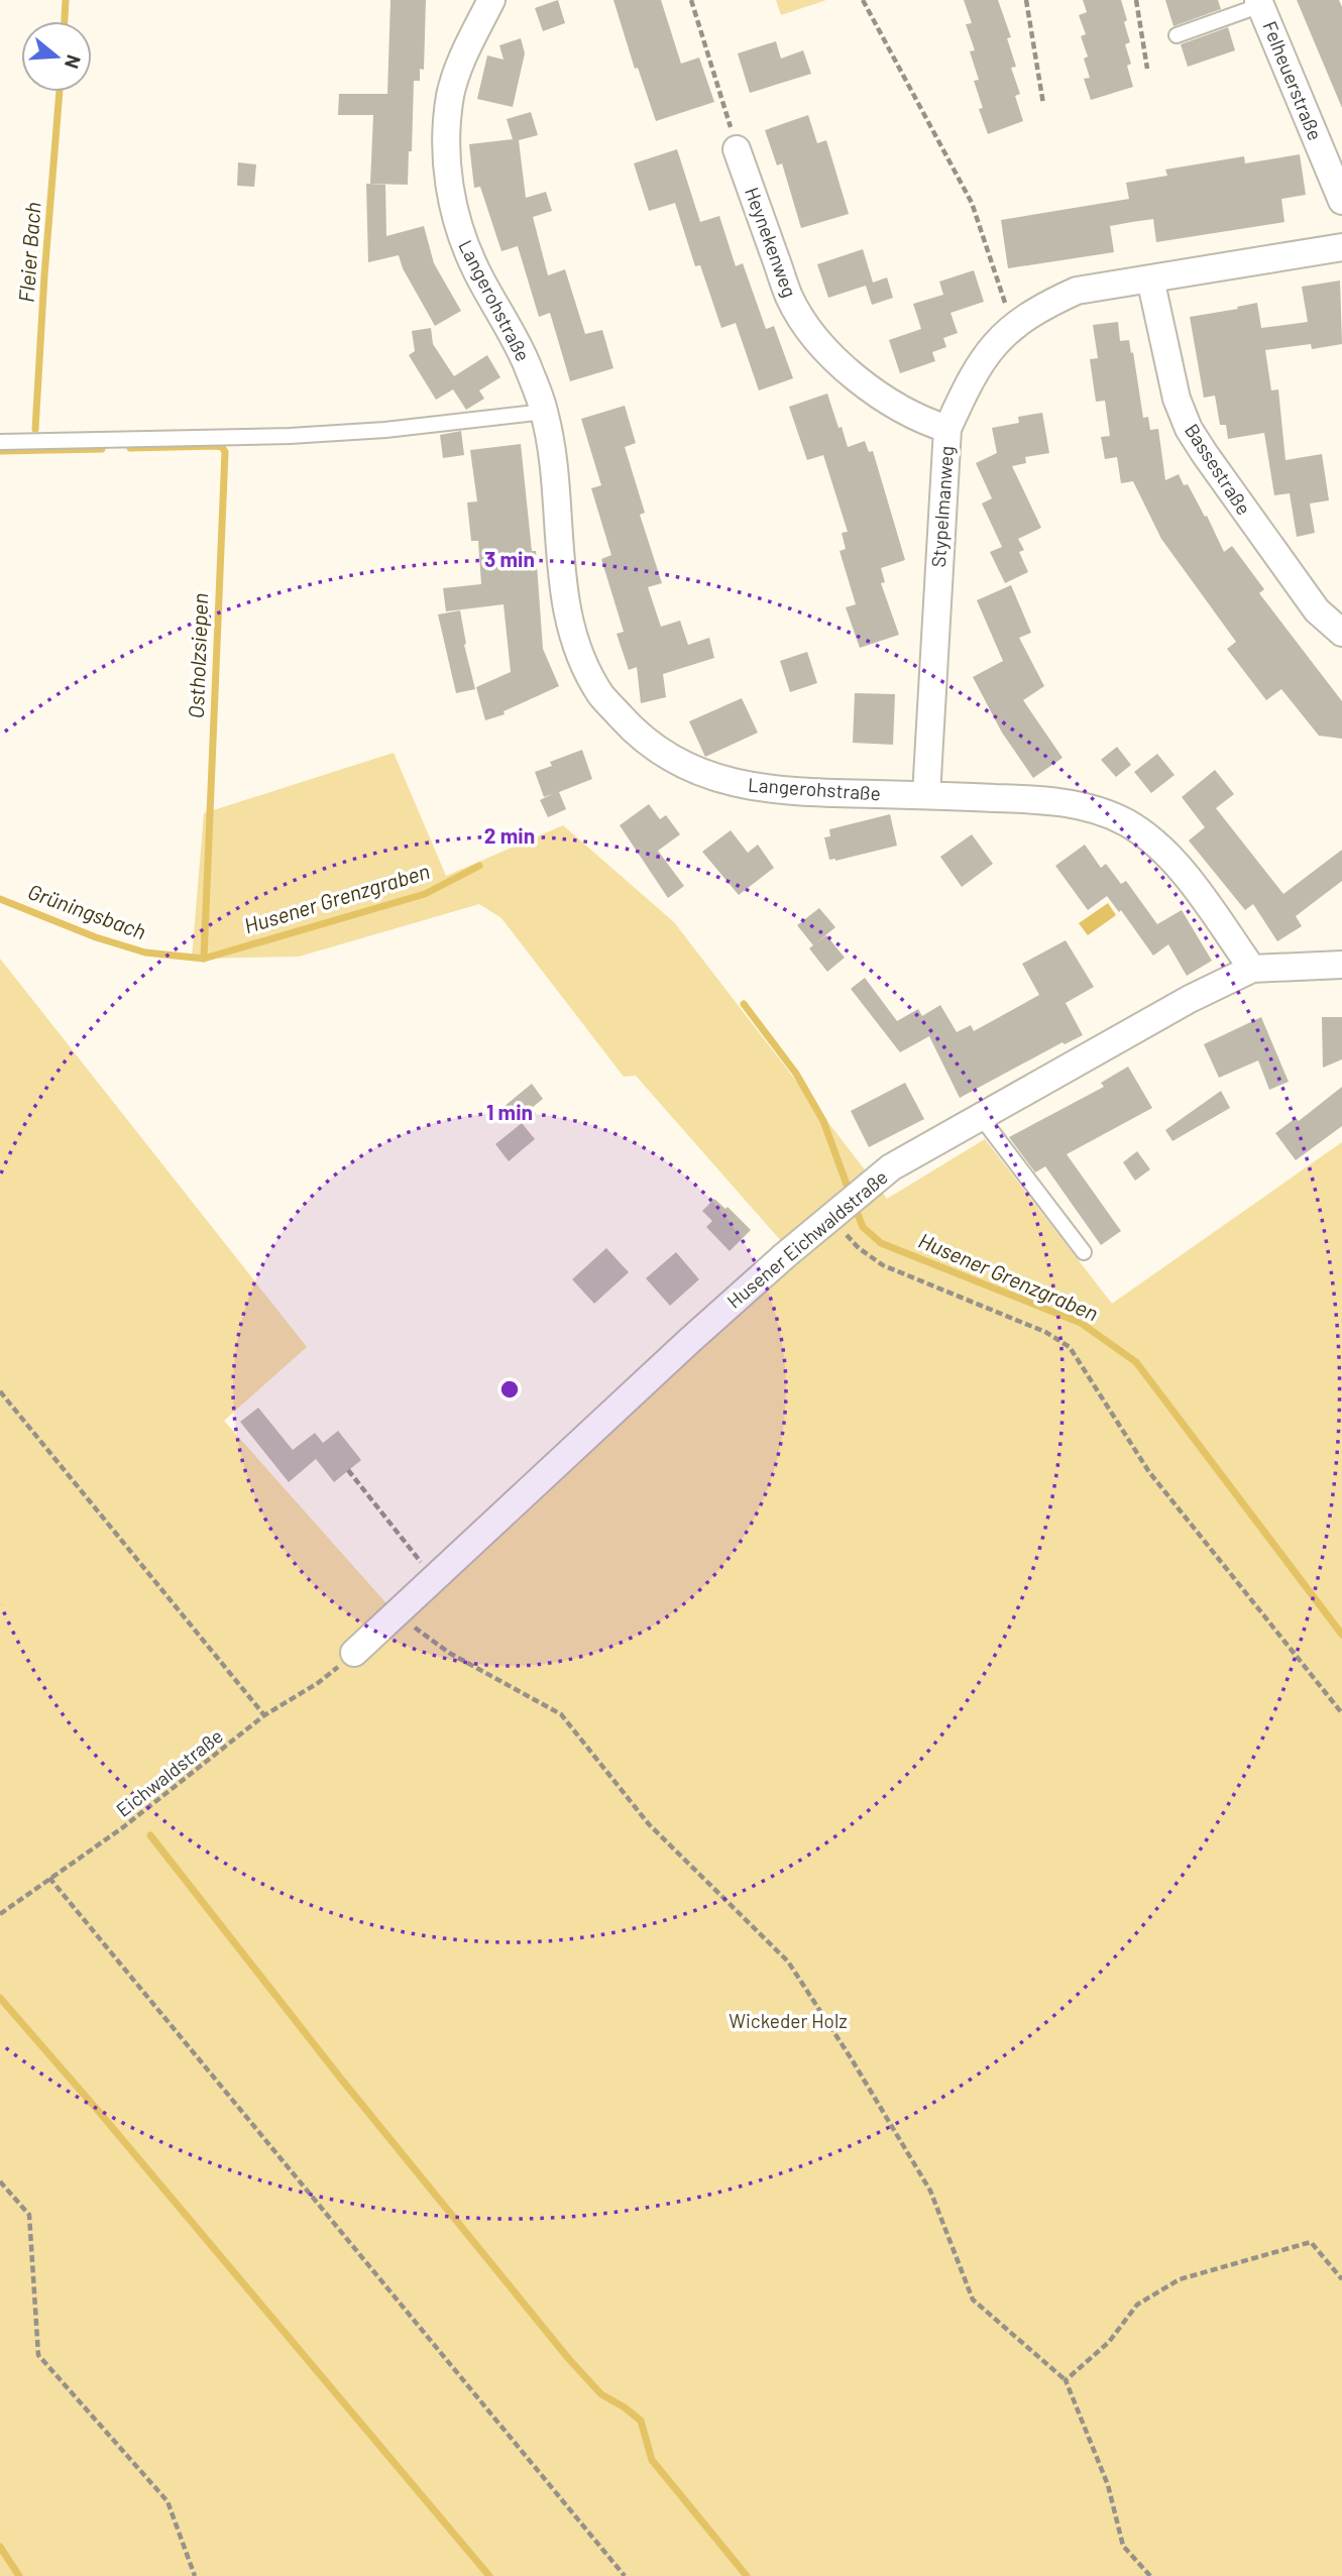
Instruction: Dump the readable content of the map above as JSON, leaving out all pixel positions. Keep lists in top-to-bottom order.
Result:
{
  "streets": {
    "street": [
      "Felheuerstraße",
      "Heynekenweg",
      "Langerohstraße",
      "Bassestraße",
      "Stypelmanweg",
      "Husener Eichwaldstraße"
    ],
    "path": ["Eichwaldstraße"]
  },
  "crossings": [
    ["Heynekenweg", "Stypelmanweg"],
    ["Langerohstraße", "Stypelmanweg"],
    ["Langerohstraße", "Husener Eichwaldstraße"],
    ["Bassestraße", "Stypelmanweg"],
    ["Husener Eichwaldstraße", "Eichwaldstraße"]
  ],
  "water": [
    "Fleier Bach",
    "Ostholzsiepen",
    "Husener Grenzgraben",
    "Grüningsbach"
  ],
  "parks": ["Wickeder Holz"],
  "north": "right",
  "rings": ["3 min", "2 min", "1 min"]
}
